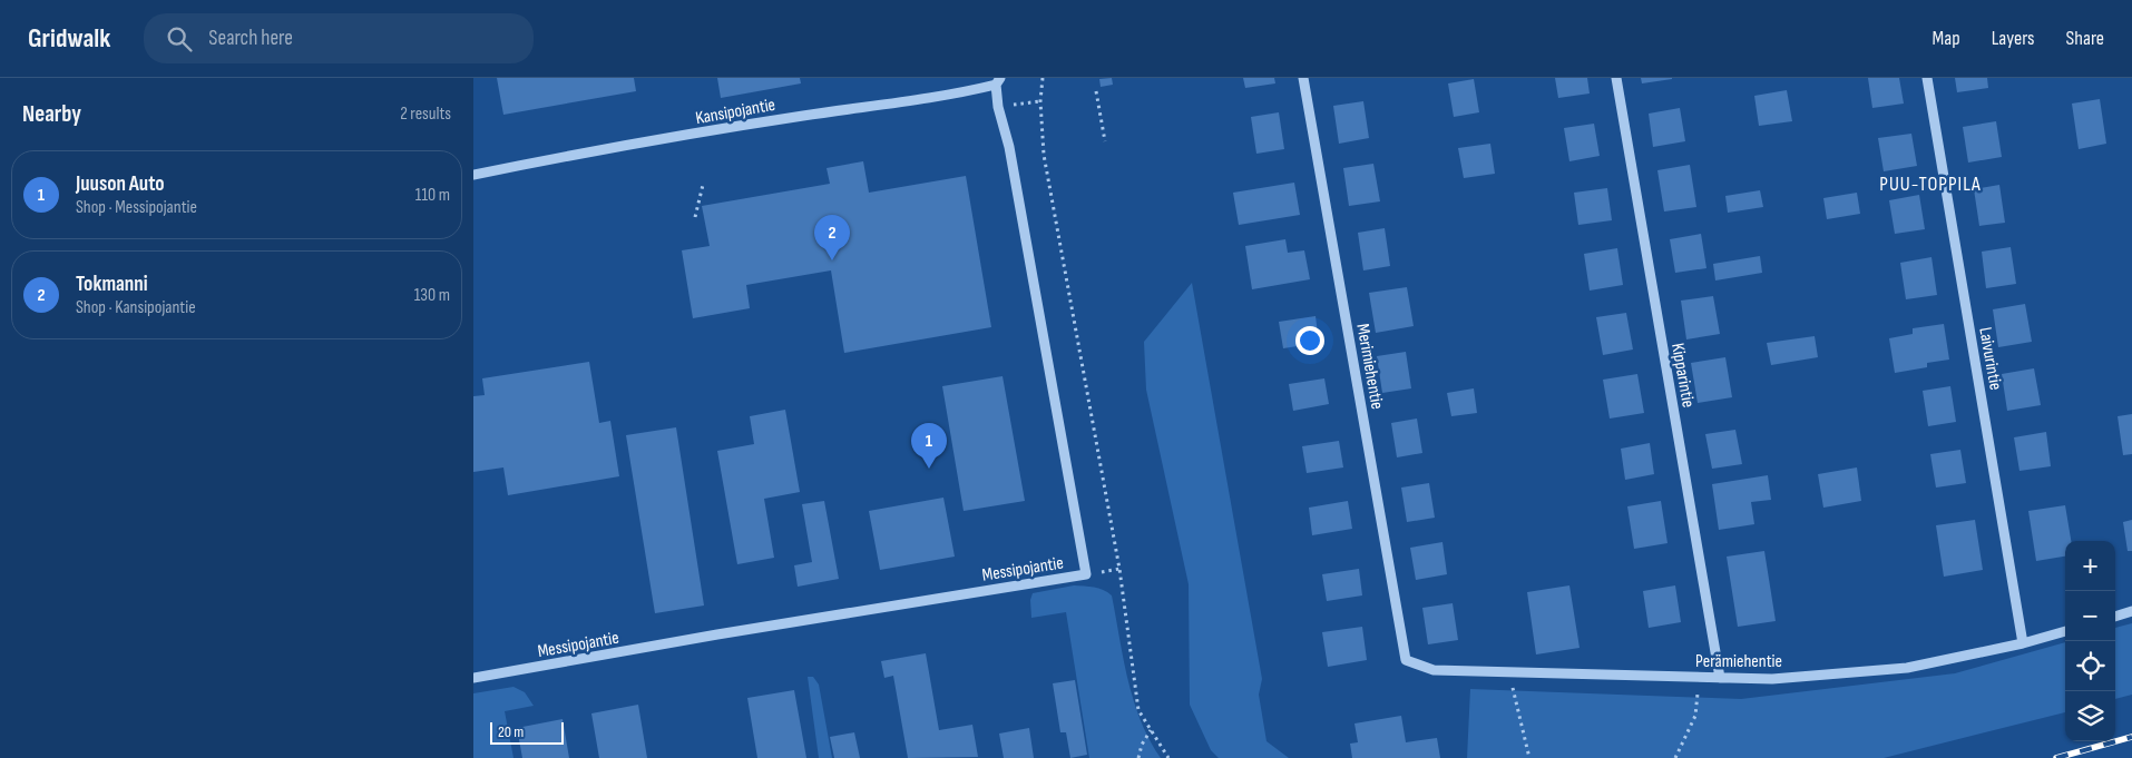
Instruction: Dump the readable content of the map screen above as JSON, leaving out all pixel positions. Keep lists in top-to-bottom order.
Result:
{
  "streets": {
    "street": [
      "Kansipojantie",
      "Laivurintie",
      "Merimiehentie",
      "Kipparintie",
      "Messipojantie",
      "Perämiehentie"
    ]
  },
  "crossings": [
    ["Kansipojantie", "Messipojantie"],
    ["Laivurintie", "Perämiehentie"],
    ["Merimiehentie", "Perämiehentie"],
    ["Kipparintie", "Perämiehentie"]
  ],
  "districts": ["PUU-TOPPILA"],
  "scale_bar": "20 m",
  "page": {
    "header": "Gridwalk",
    "search": "Search here",
    "nav": ["Map", "Layers", "Share"],
    "heading": ["Nearby", "2 results"],
    "list": [
      {
        "mark": "1",
        "name": "Juuson Auto",
        "note": "Shop · Messipojantie",
        "value": "110 m"
      },
      {
        "mark": "2",
        "name": "Tokmanni",
        "note": "Shop · Kansipojantie",
        "value": "130 m"
      }
    ],
    "pins": ["2", "1"],
    "map_buttons": ["+", "−"],
    "scale": "20 m"
  }
}
